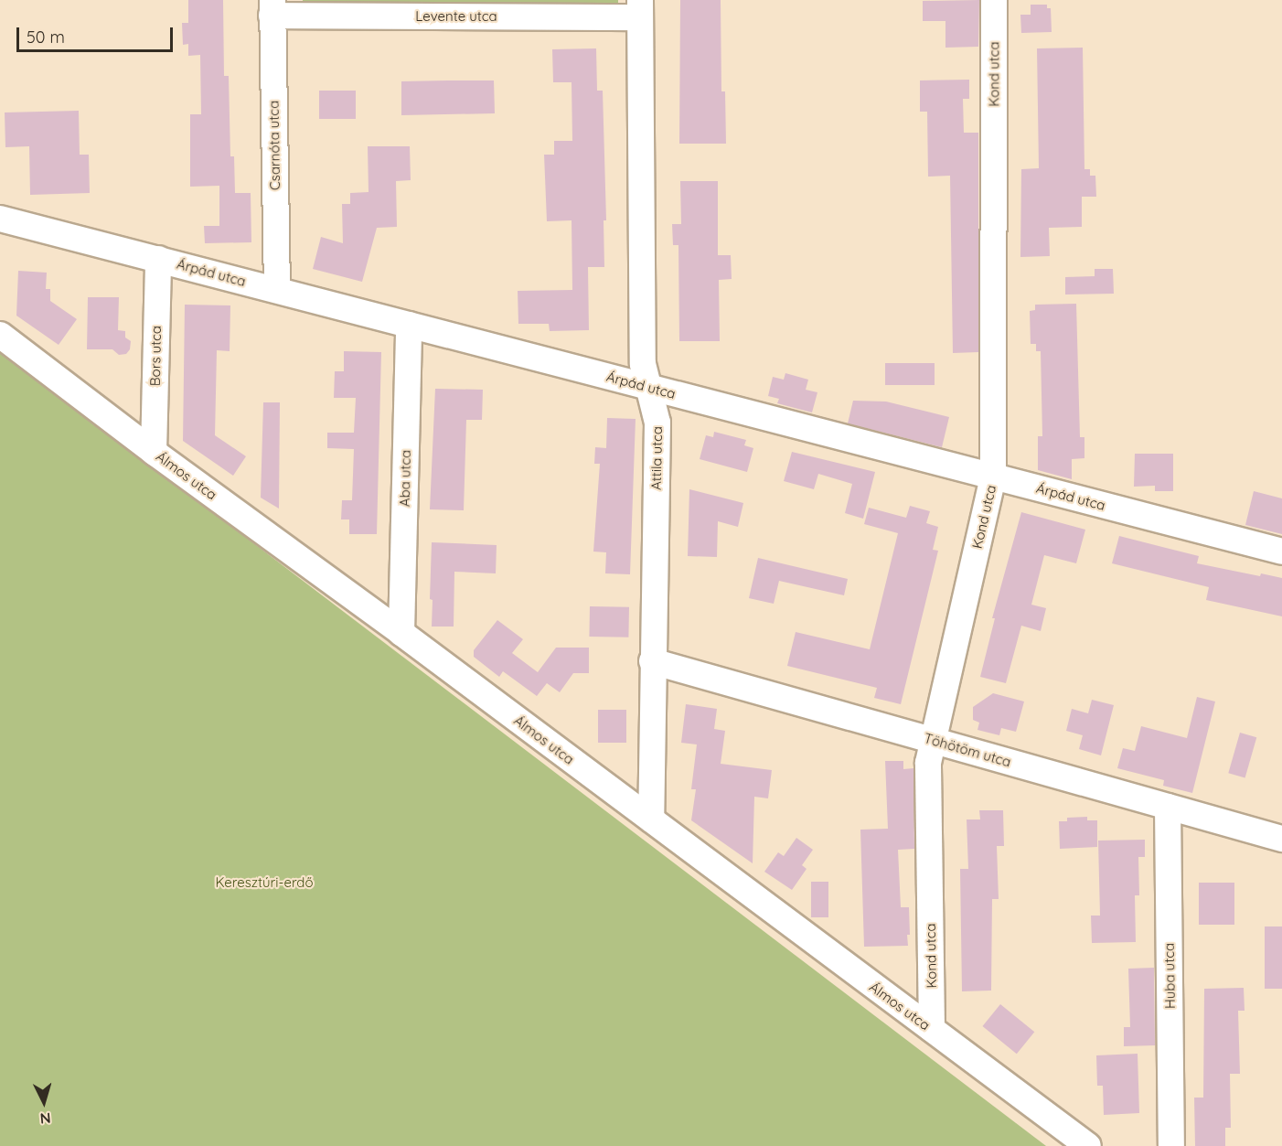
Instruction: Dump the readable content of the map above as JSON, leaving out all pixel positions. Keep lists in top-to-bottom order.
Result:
{
  "streets": {
    "street": [
      "Levente utca",
      "Kond utca",
      "Csarnóta utca",
      "Árpád utca",
      "Bors utca",
      "Attila utca",
      "Álmos utca",
      "Aba utca",
      "Töhötöm utca",
      "Huba utca"
    ]
  },
  "crossings": [
    ["Levente utca", "Csarnóta utca"],
    ["Levente utca", "Attila utca"],
    ["Kond utca", "Árpád utca"],
    ["Kond utca", "Álmos utca"],
    ["Kond utca", "Töhötöm utca"],
    ["Csarnóta utca", "Árpád utca"],
    ["Árpád utca", "Bors utca"],
    ["Árpád utca", "Attila utca"],
    ["Árpád utca", "Aba utca"],
    ["Bors utca", "Álmos utca"],
    ["Attila utca", "Álmos utca"],
    ["Attila utca", "Töhötöm utca"],
    ["Álmos utca", "Aba utca"],
    ["Töhötöm utca", "Huba utca"]
  ],
  "parks": ["Keresztúri-erdő"],
  "scale_bar": "50 m",
  "north": "bottom"
}
